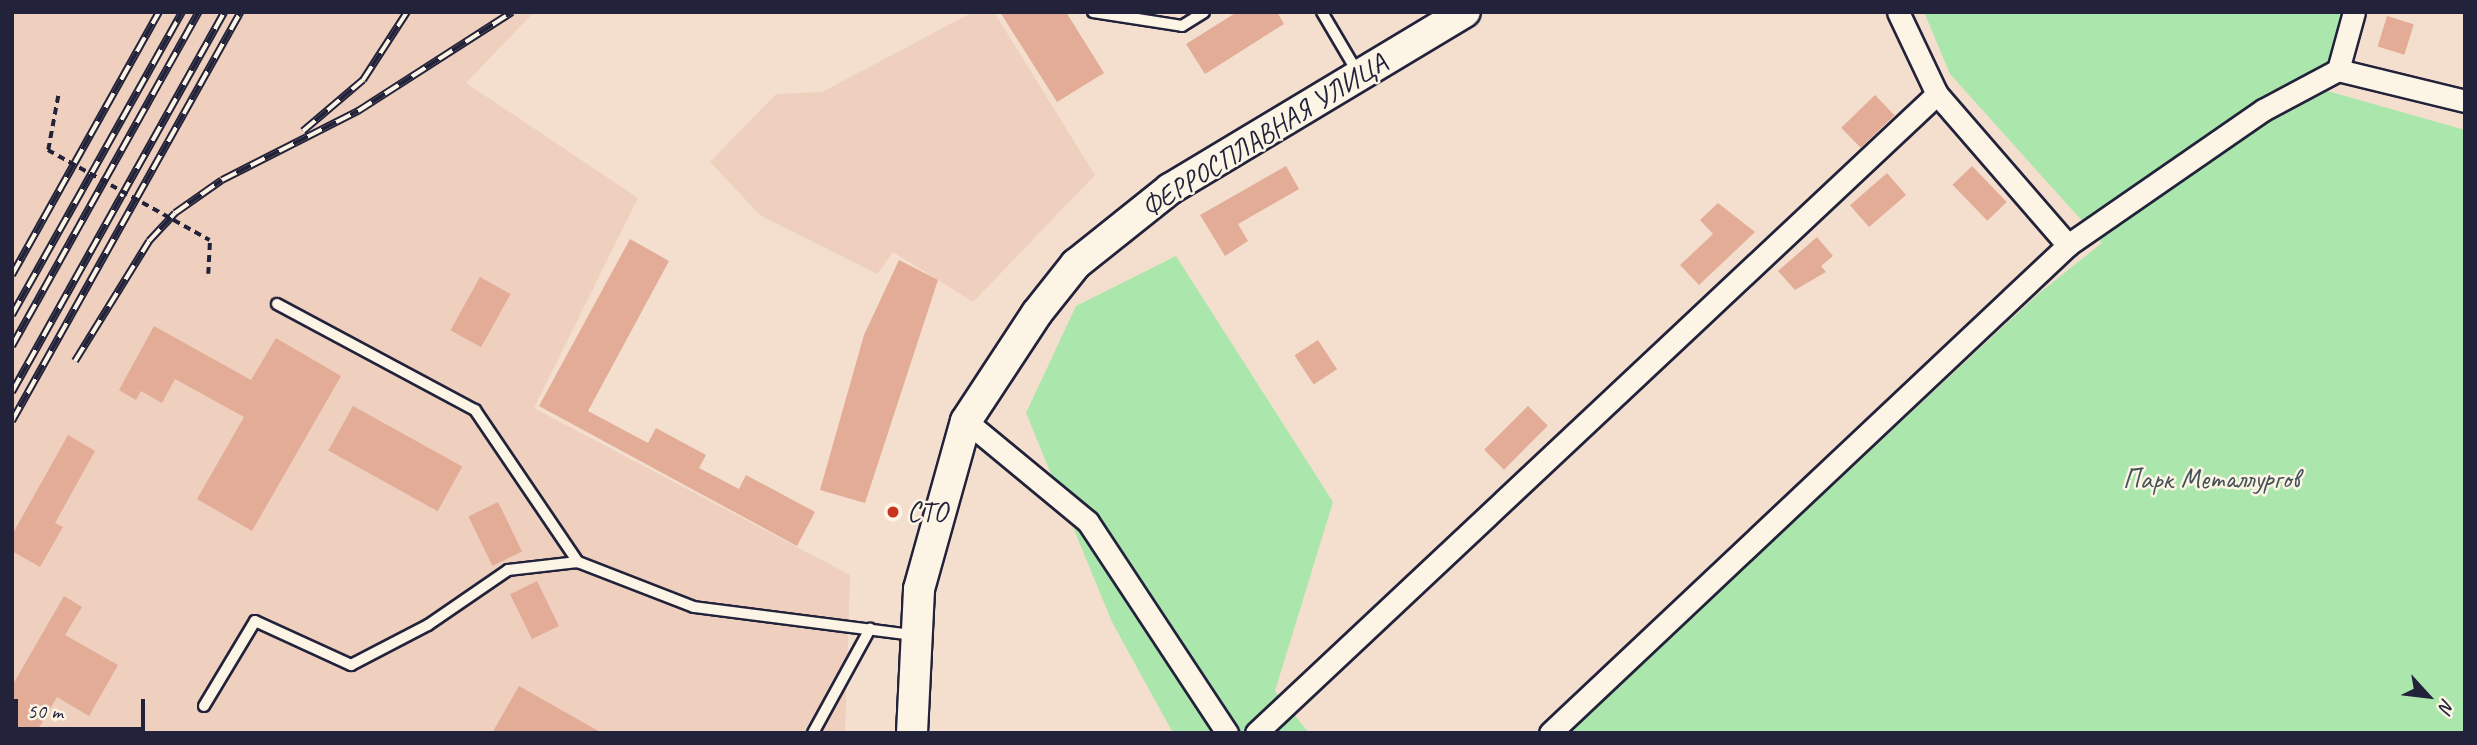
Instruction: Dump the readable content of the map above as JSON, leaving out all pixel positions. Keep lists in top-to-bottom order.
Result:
{
  "streets": {
    "main road": ["ФЕРРОСПЛАВНАЯ УЛИЦА"]
  },
  "parks": ["Парк Металлургов"],
  "places": ["СТО"],
  "scale_bar": "50 m",
  "north": "bottom right"
}
